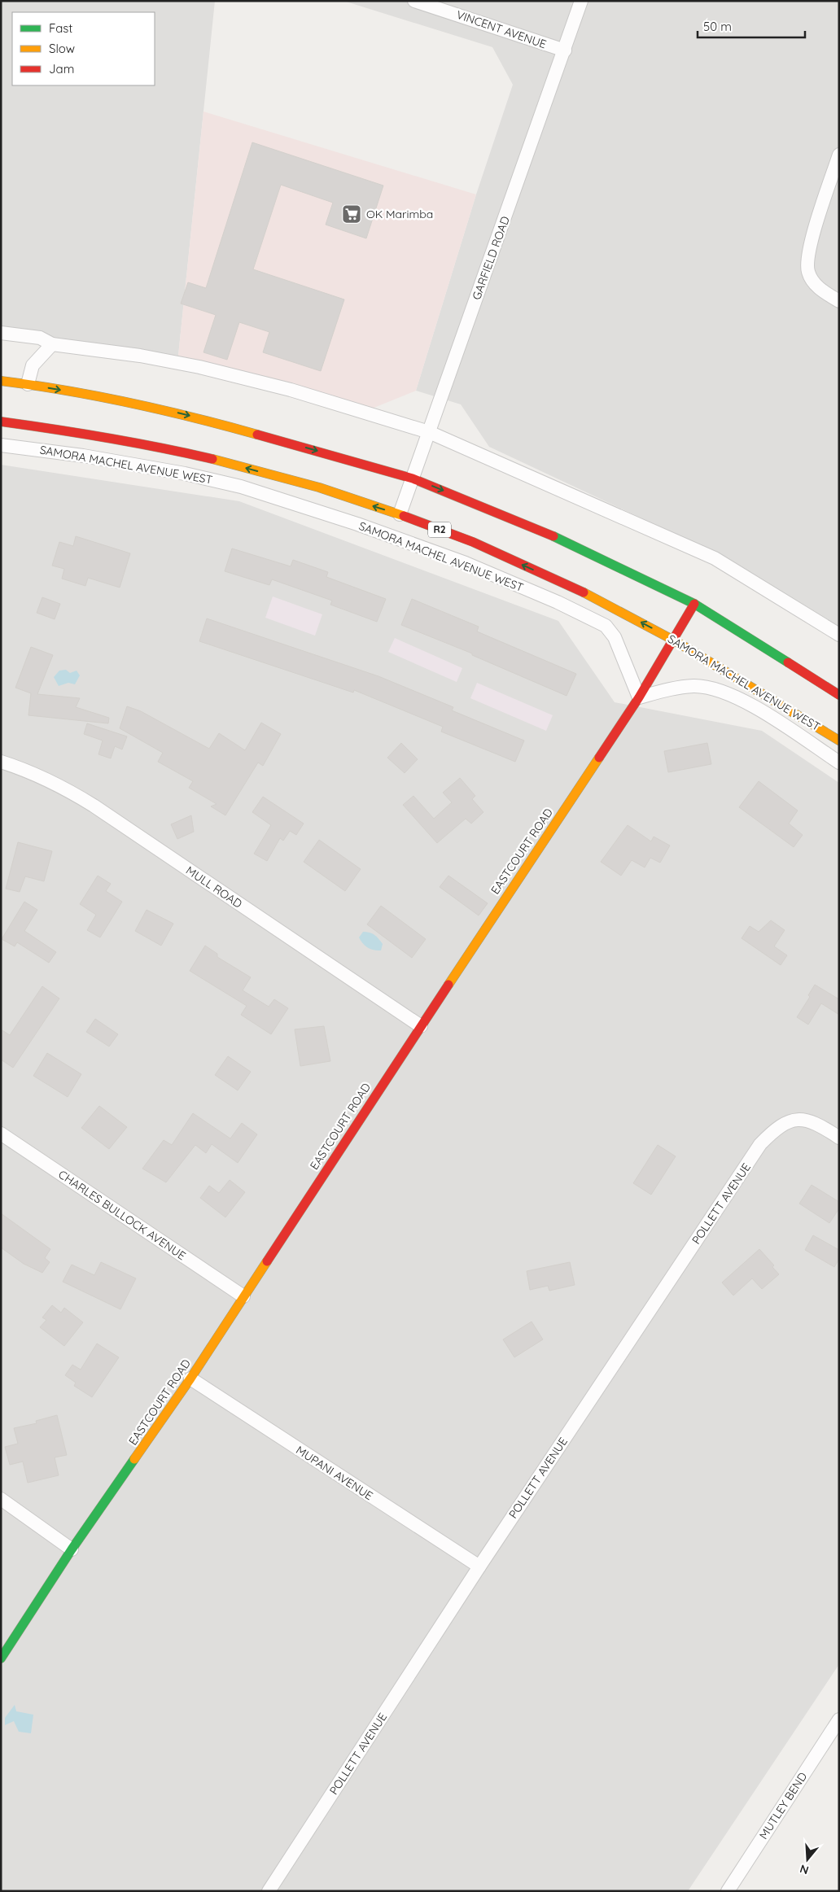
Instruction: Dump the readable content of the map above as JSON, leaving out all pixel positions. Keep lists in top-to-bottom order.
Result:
{
  "streets": {
    "main road": ["SAMORA MACHEL AVENUE WEST", "R2", "EASTCOURT ROAD"],
    "street": [
      "VINCENT AVENUE",
      "GARFIELD ROAD",
      "MULL ROAD",
      "POLLETT AVENUE",
      "CHARLES BULLOCK AVENUE",
      "MUPANI AVENUE",
      "MUTLEY BEND"
    ]
  },
  "crossings": [
    ["VINCENT AVENUE", "GARFIELD ROAD"],
    ["GARFIELD ROAD", "SAMORA MACHEL AVENUE WEST"],
    ["SAMORA MACHEL AVENUE WEST", "EASTCOURT ROAD"],
    ["EASTCOURT ROAD", "MULL ROAD"],
    ["EASTCOURT ROAD", "CHARLES BULLOCK AVENUE"],
    ["EASTCOURT ROAD", "MUPANI AVENUE"],
    ["POLLETT AVENUE", "MUPANI AVENUE"]
  ],
  "places": {
    "supermarket": ["OK Marimba"]
  },
  "legend": ["Fast", "Slow", "Jam"],
  "scale_bar": "50 m",
  "north": "bottom"
}
